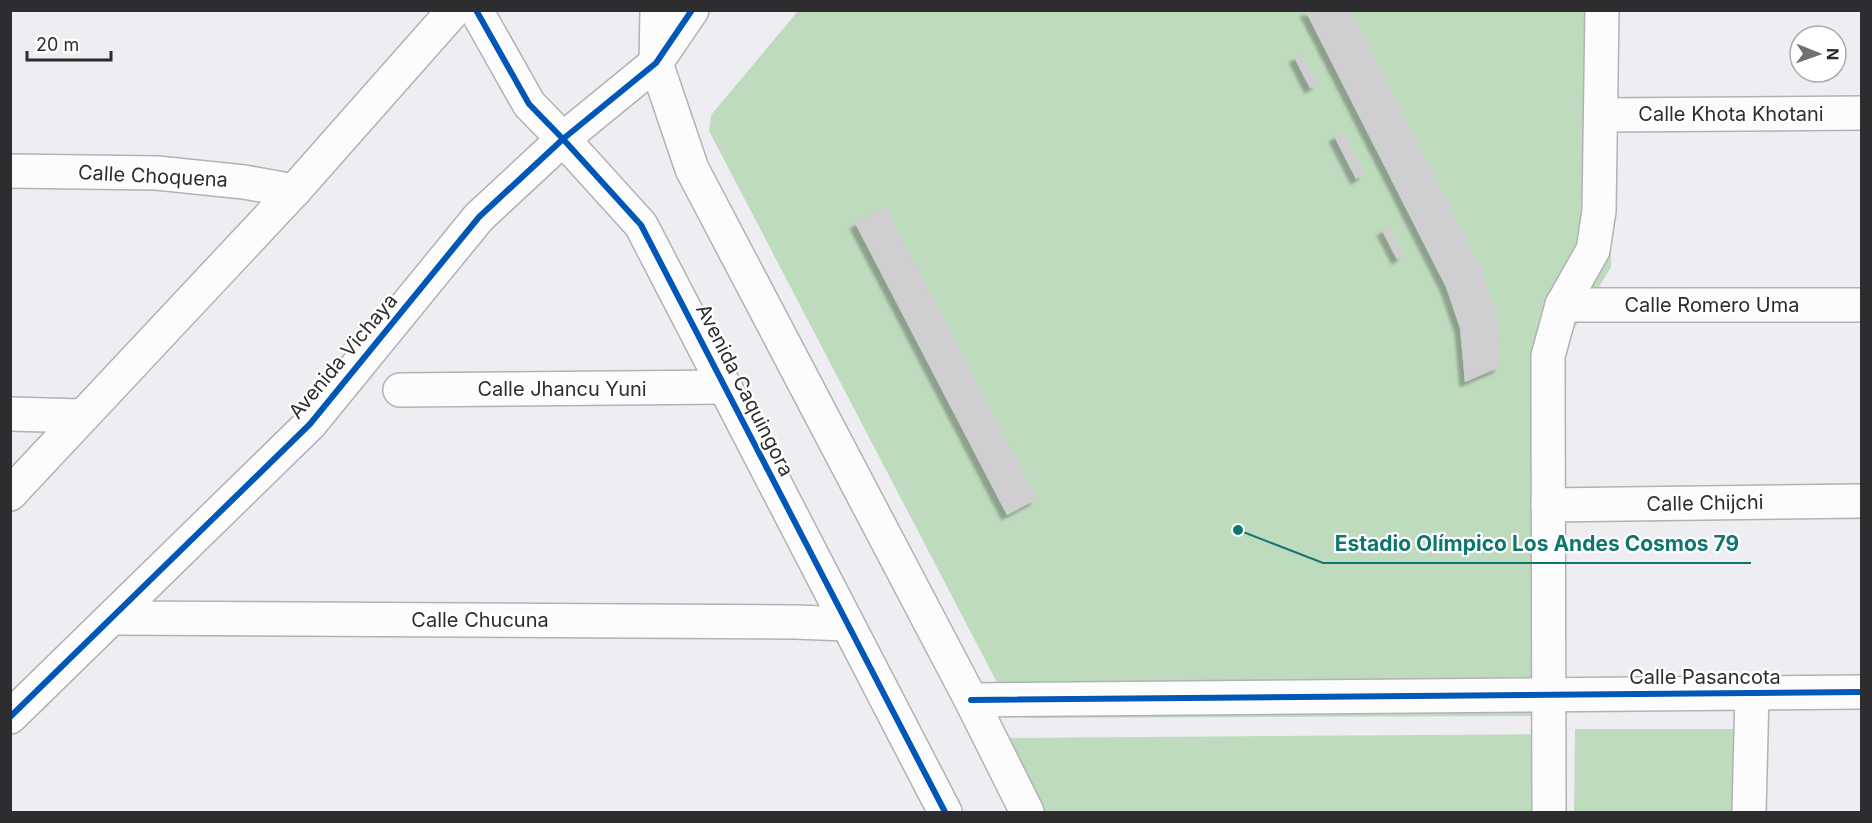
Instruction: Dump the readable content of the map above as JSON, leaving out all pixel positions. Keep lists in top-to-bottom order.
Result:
{
  "streets": {
    "street": [
      "Calle Khota Khotani",
      "Calle Choquena",
      "Calle Romero Uma",
      "Avenida Vichaya",
      "Calle Jhancu Yuni",
      "Avenida Caquingora",
      "Calle Chijchi",
      "Calle Chucuna",
      "Calle Pasancota"
    ]
  },
  "crossings": [
    ["Avenida Vichaya", "Avenida Caquingora"],
    ["Avenida Vichaya", "Calle Chucuna"],
    ["Calle Jhancu Yuni", "Avenida Caquingora"],
    ["Avenida Caquingora", "Calle Chucuna"]
  ],
  "places": ["Estadio Olímpico Los Andes Cosmos 79"],
  "scale_bar": "20 m",
  "north": "right"
}
